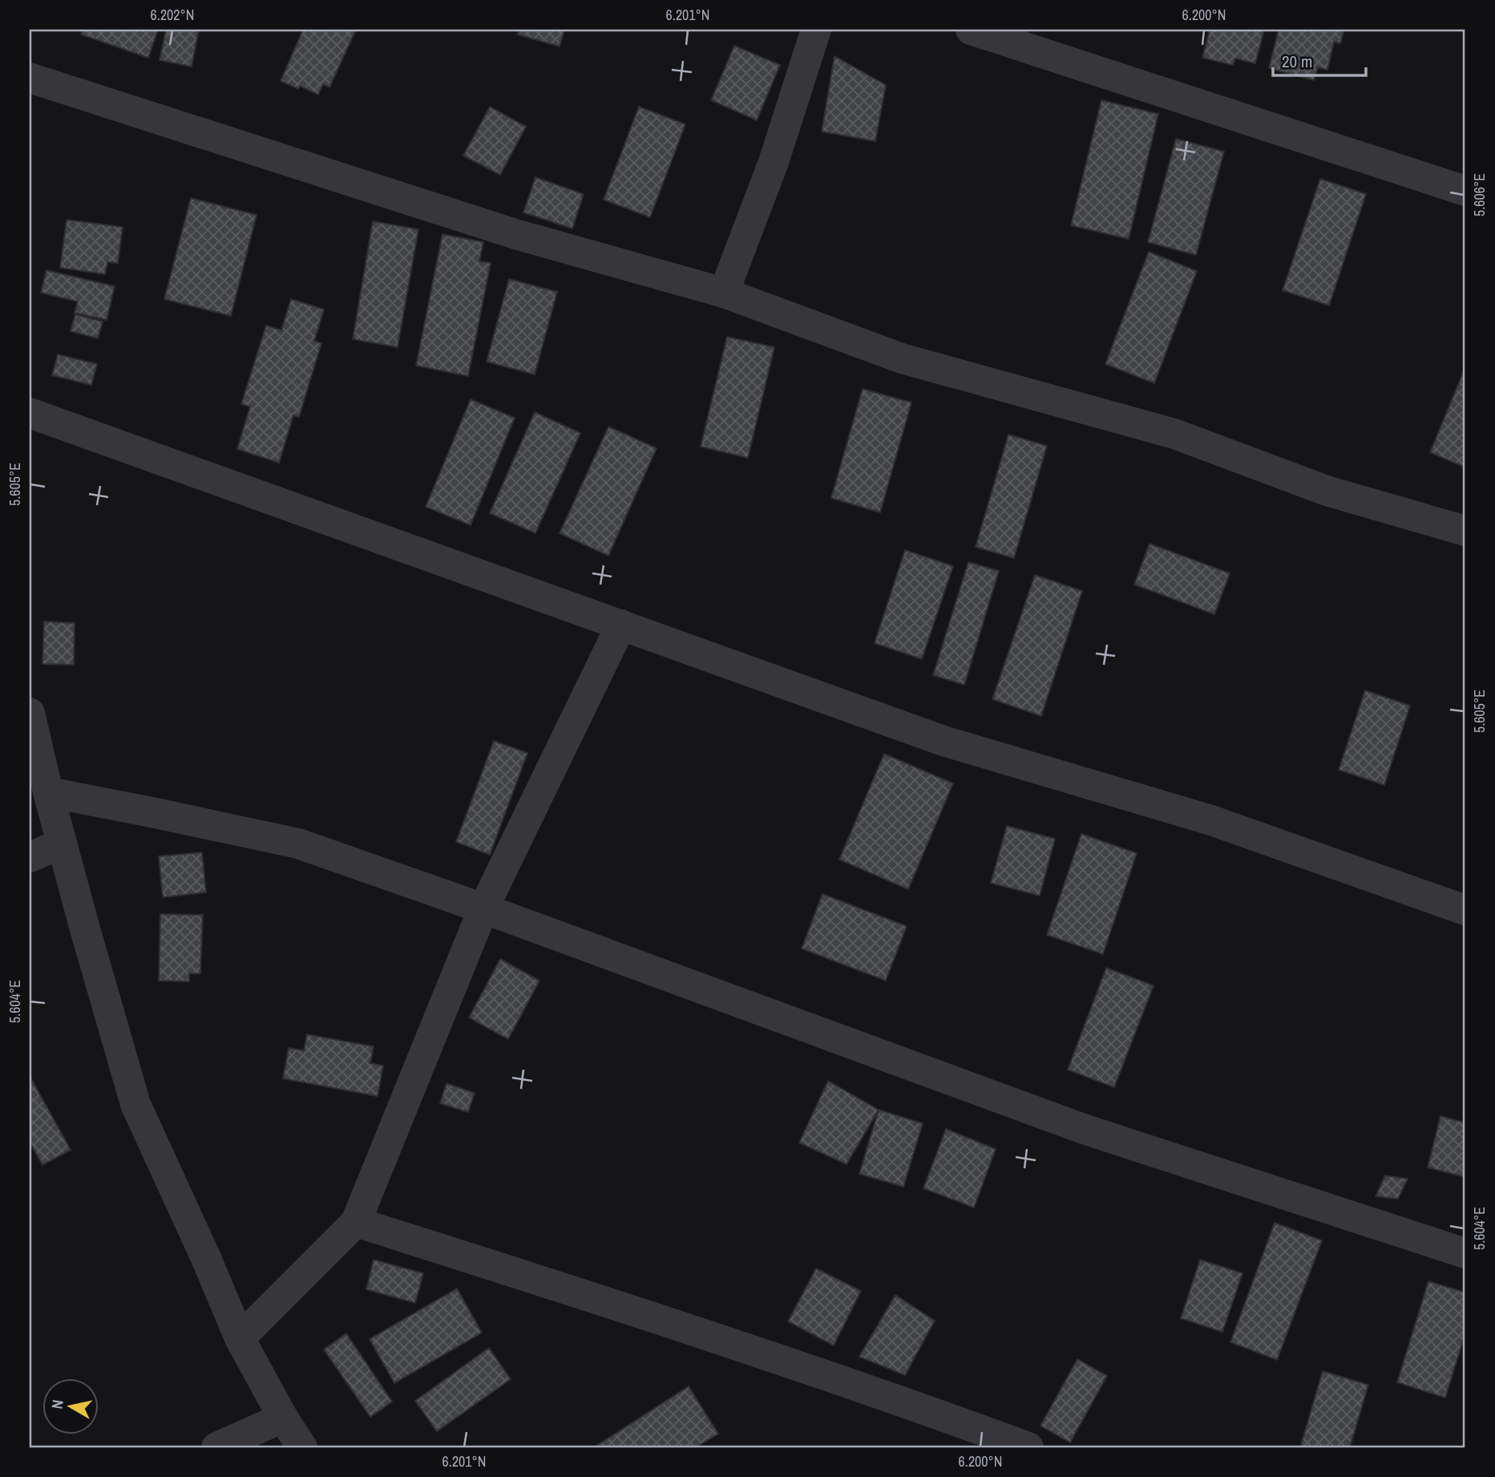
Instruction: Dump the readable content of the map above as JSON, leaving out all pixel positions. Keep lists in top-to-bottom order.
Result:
{
  "scale_bar": "20 m",
  "north": "left",
  "coordinates": [
    "6.202°N",
    "6.201°N",
    "6.200°N",
    "5.606°E",
    "5.605°E",
    "5.604°E"
  ]
}
